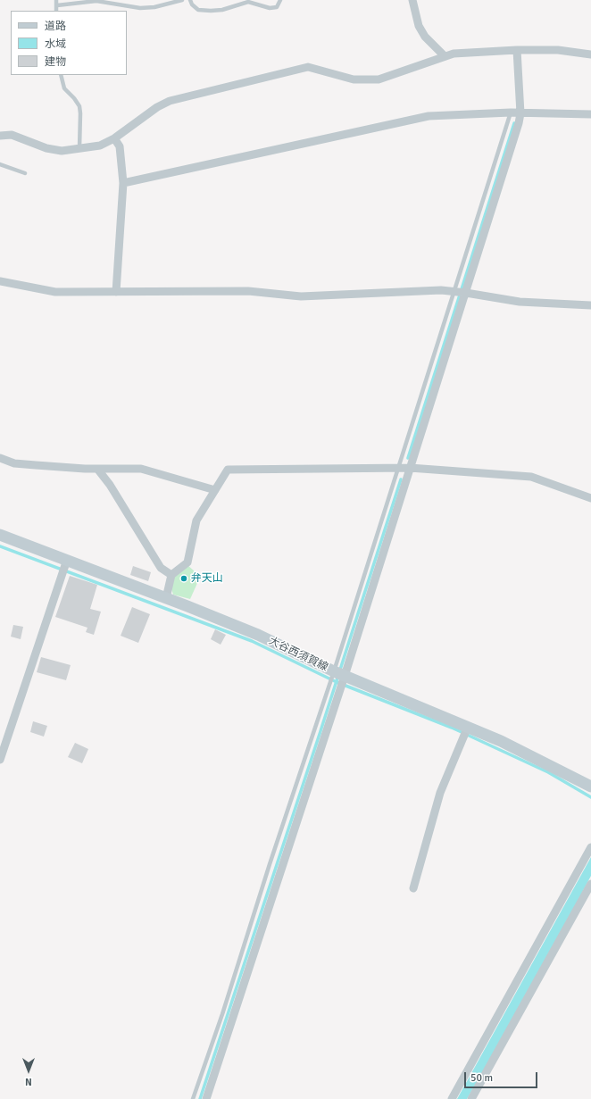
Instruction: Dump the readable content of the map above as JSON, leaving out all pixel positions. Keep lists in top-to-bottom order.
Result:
{
  "streets": {
    "main road": ["大谷西須賀線"]
  },
  "places": ["弁天山"],
  "legend": ["道路", "水域", "建物"],
  "scale_bar": "50 m",
  "north": "bottom"
}
